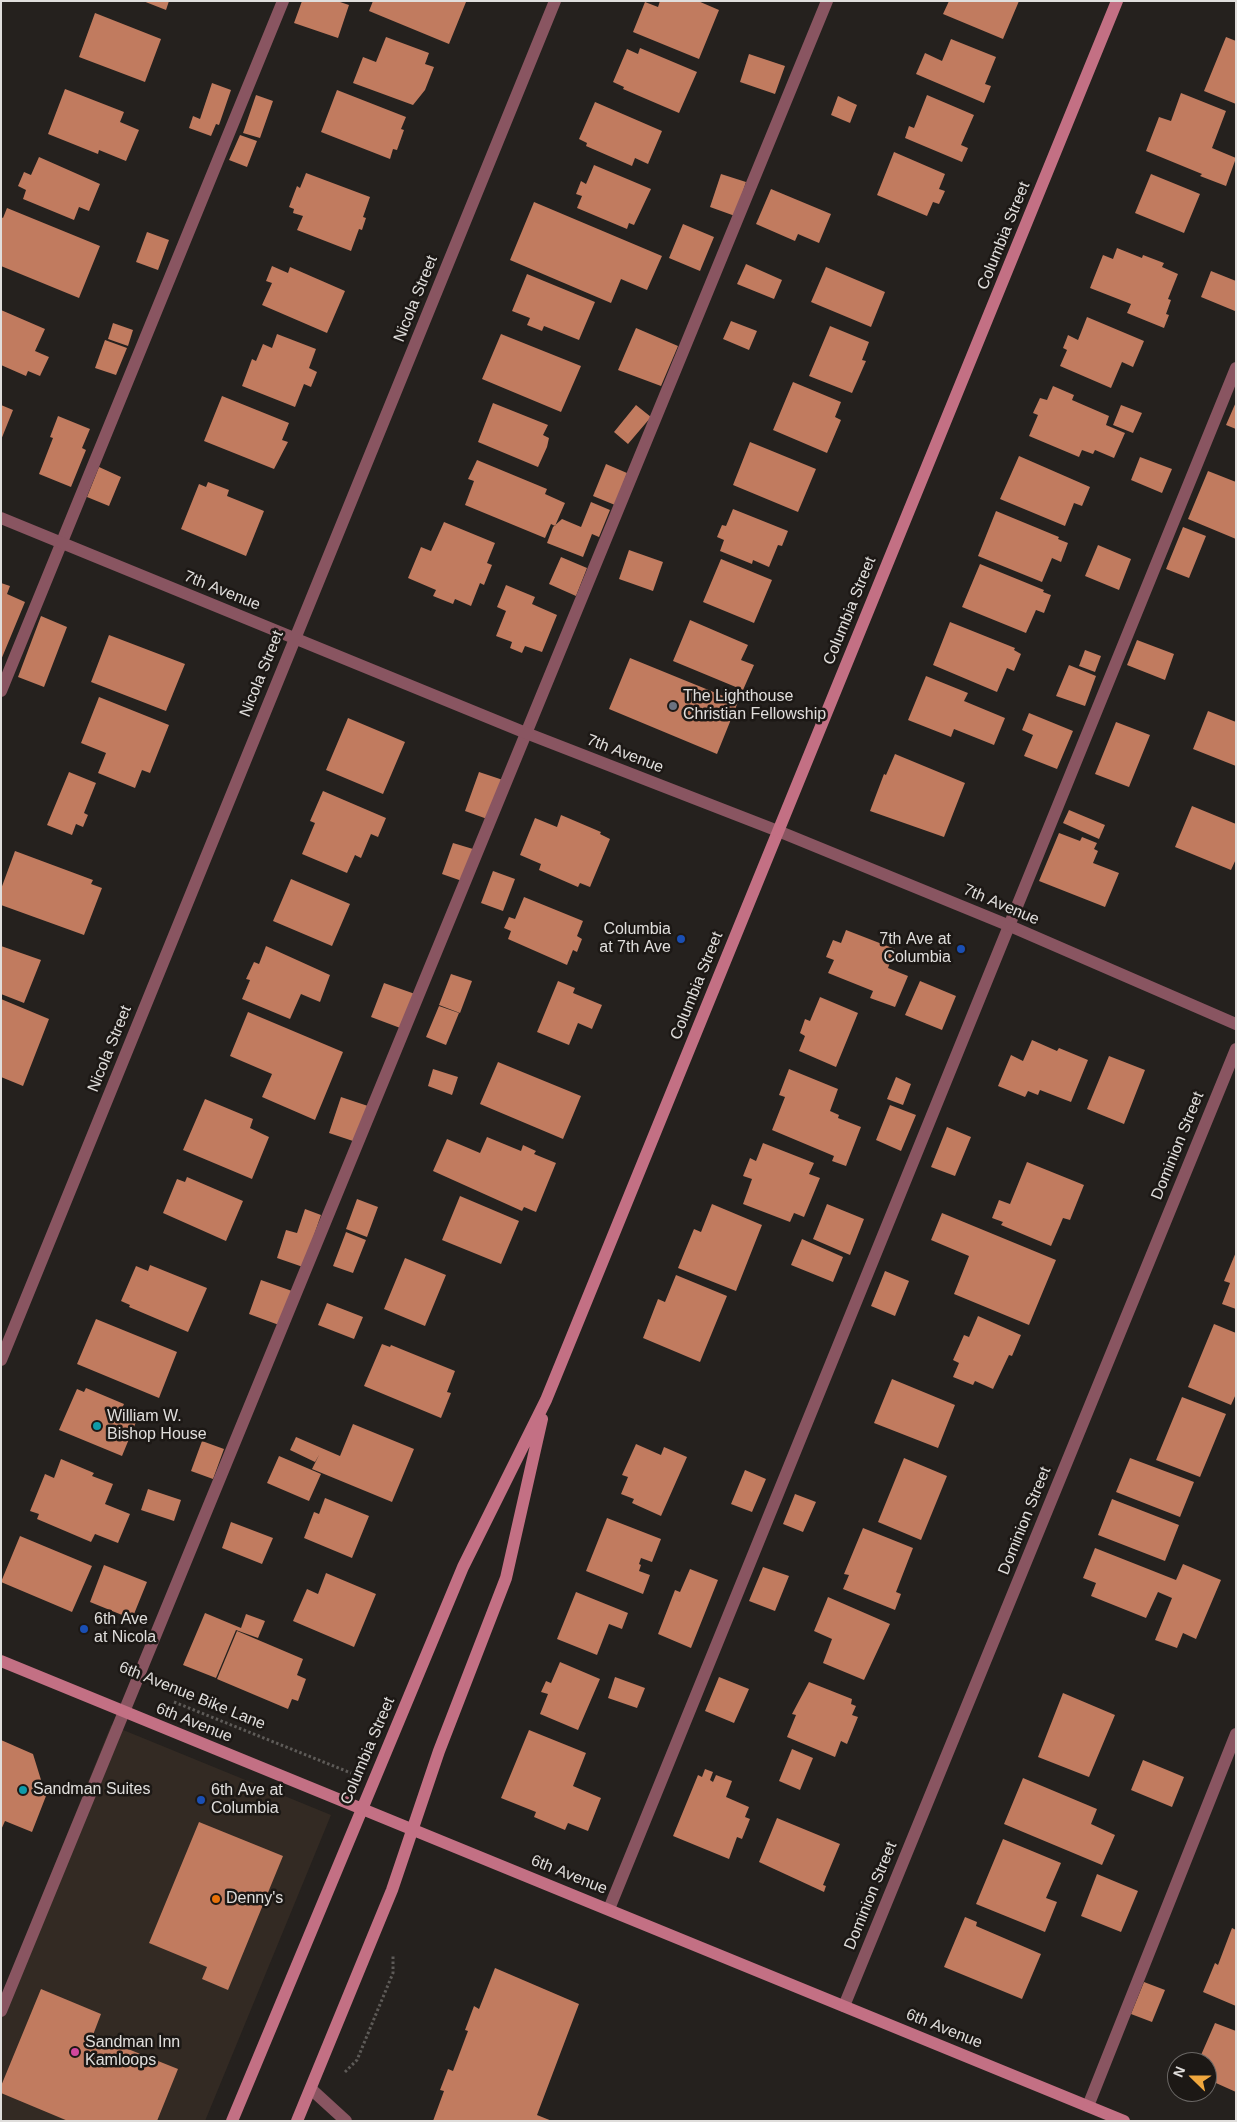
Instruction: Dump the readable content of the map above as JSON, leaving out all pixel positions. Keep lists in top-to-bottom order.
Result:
{
  "streets": {
    "main road": ["Columbia Street", "6th Avenue"],
    "street": ["Nicola Street", "7th Avenue", "Dominion Street"],
    "path": ["6th Avenue Bike Lane"]
  },
  "crossings": [
    ["Columbia Street", "7th Avenue"],
    ["Columbia Street", "6th Avenue Bike Lane"],
    ["Columbia Street", "6th Avenue"],
    ["Nicola Street", "7th Avenue"],
    ["Dominion Street", "6th Avenue"]
  ],
  "places": [
    "The Lighthouse Christian Fellowship",
    "Columbia at 7th Ave",
    "7th Ave at Columbia",
    "William W. Bishop House",
    "6th Ave at Nicola",
    "Sandman Suites",
    "6th Ave at Columbia",
    "Denny's",
    "Sandman Inn Kamloops"
  ],
  "north": "left"
}
